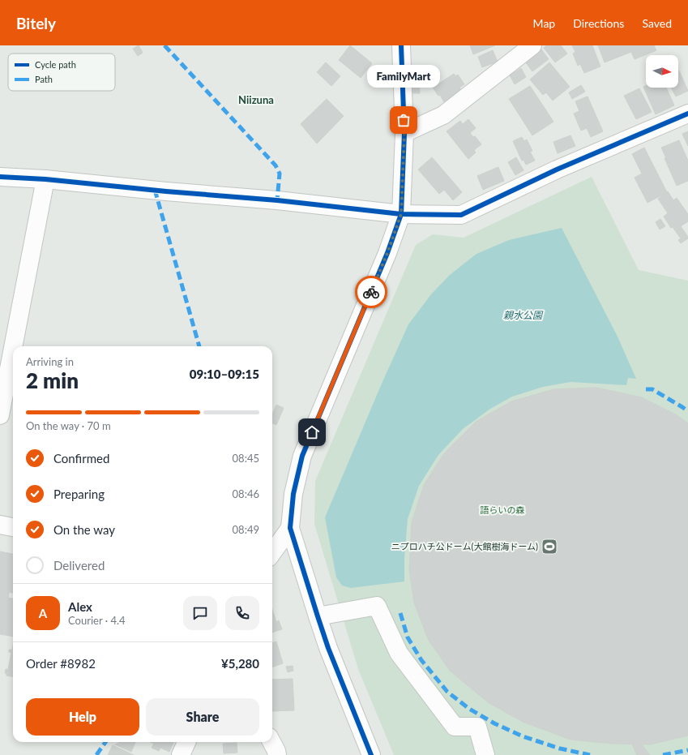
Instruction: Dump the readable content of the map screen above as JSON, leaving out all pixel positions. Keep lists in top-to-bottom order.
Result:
{
  "districts": ["Niizuna"],
  "water": ["親水公園"],
  "parks": ["語らいの森"],
  "places": {
    "other": ["FamilyMart"],
    "sports": ["ニプロハチ公ドーム(大館樹海ドーム)"]
  },
  "legend": ["Cycle path", "Path"],
  "north": "right",
  "page": {
    "header": "Bitely",
    "nav": ["Map", "Directions", "Saved"],
    "bubble": "FamilyMart",
    "heading": ["2 min", "Arriving in", "09:10–09:15"],
    "panel": [
      "Alex",
      "Courier · 4.4",
      "Order #8982",
      "¥5,280"
    ],
    "bar": "On the way · 70 m",
    "list": [
      ["Confirmed", "08:45"],
      ["Preparing", "08:46"],
      ["On the way", "08:49"],
      "Delivered"
    ],
    "round": "A",
    "buttons": ["Help", "Share"]
  }
}
